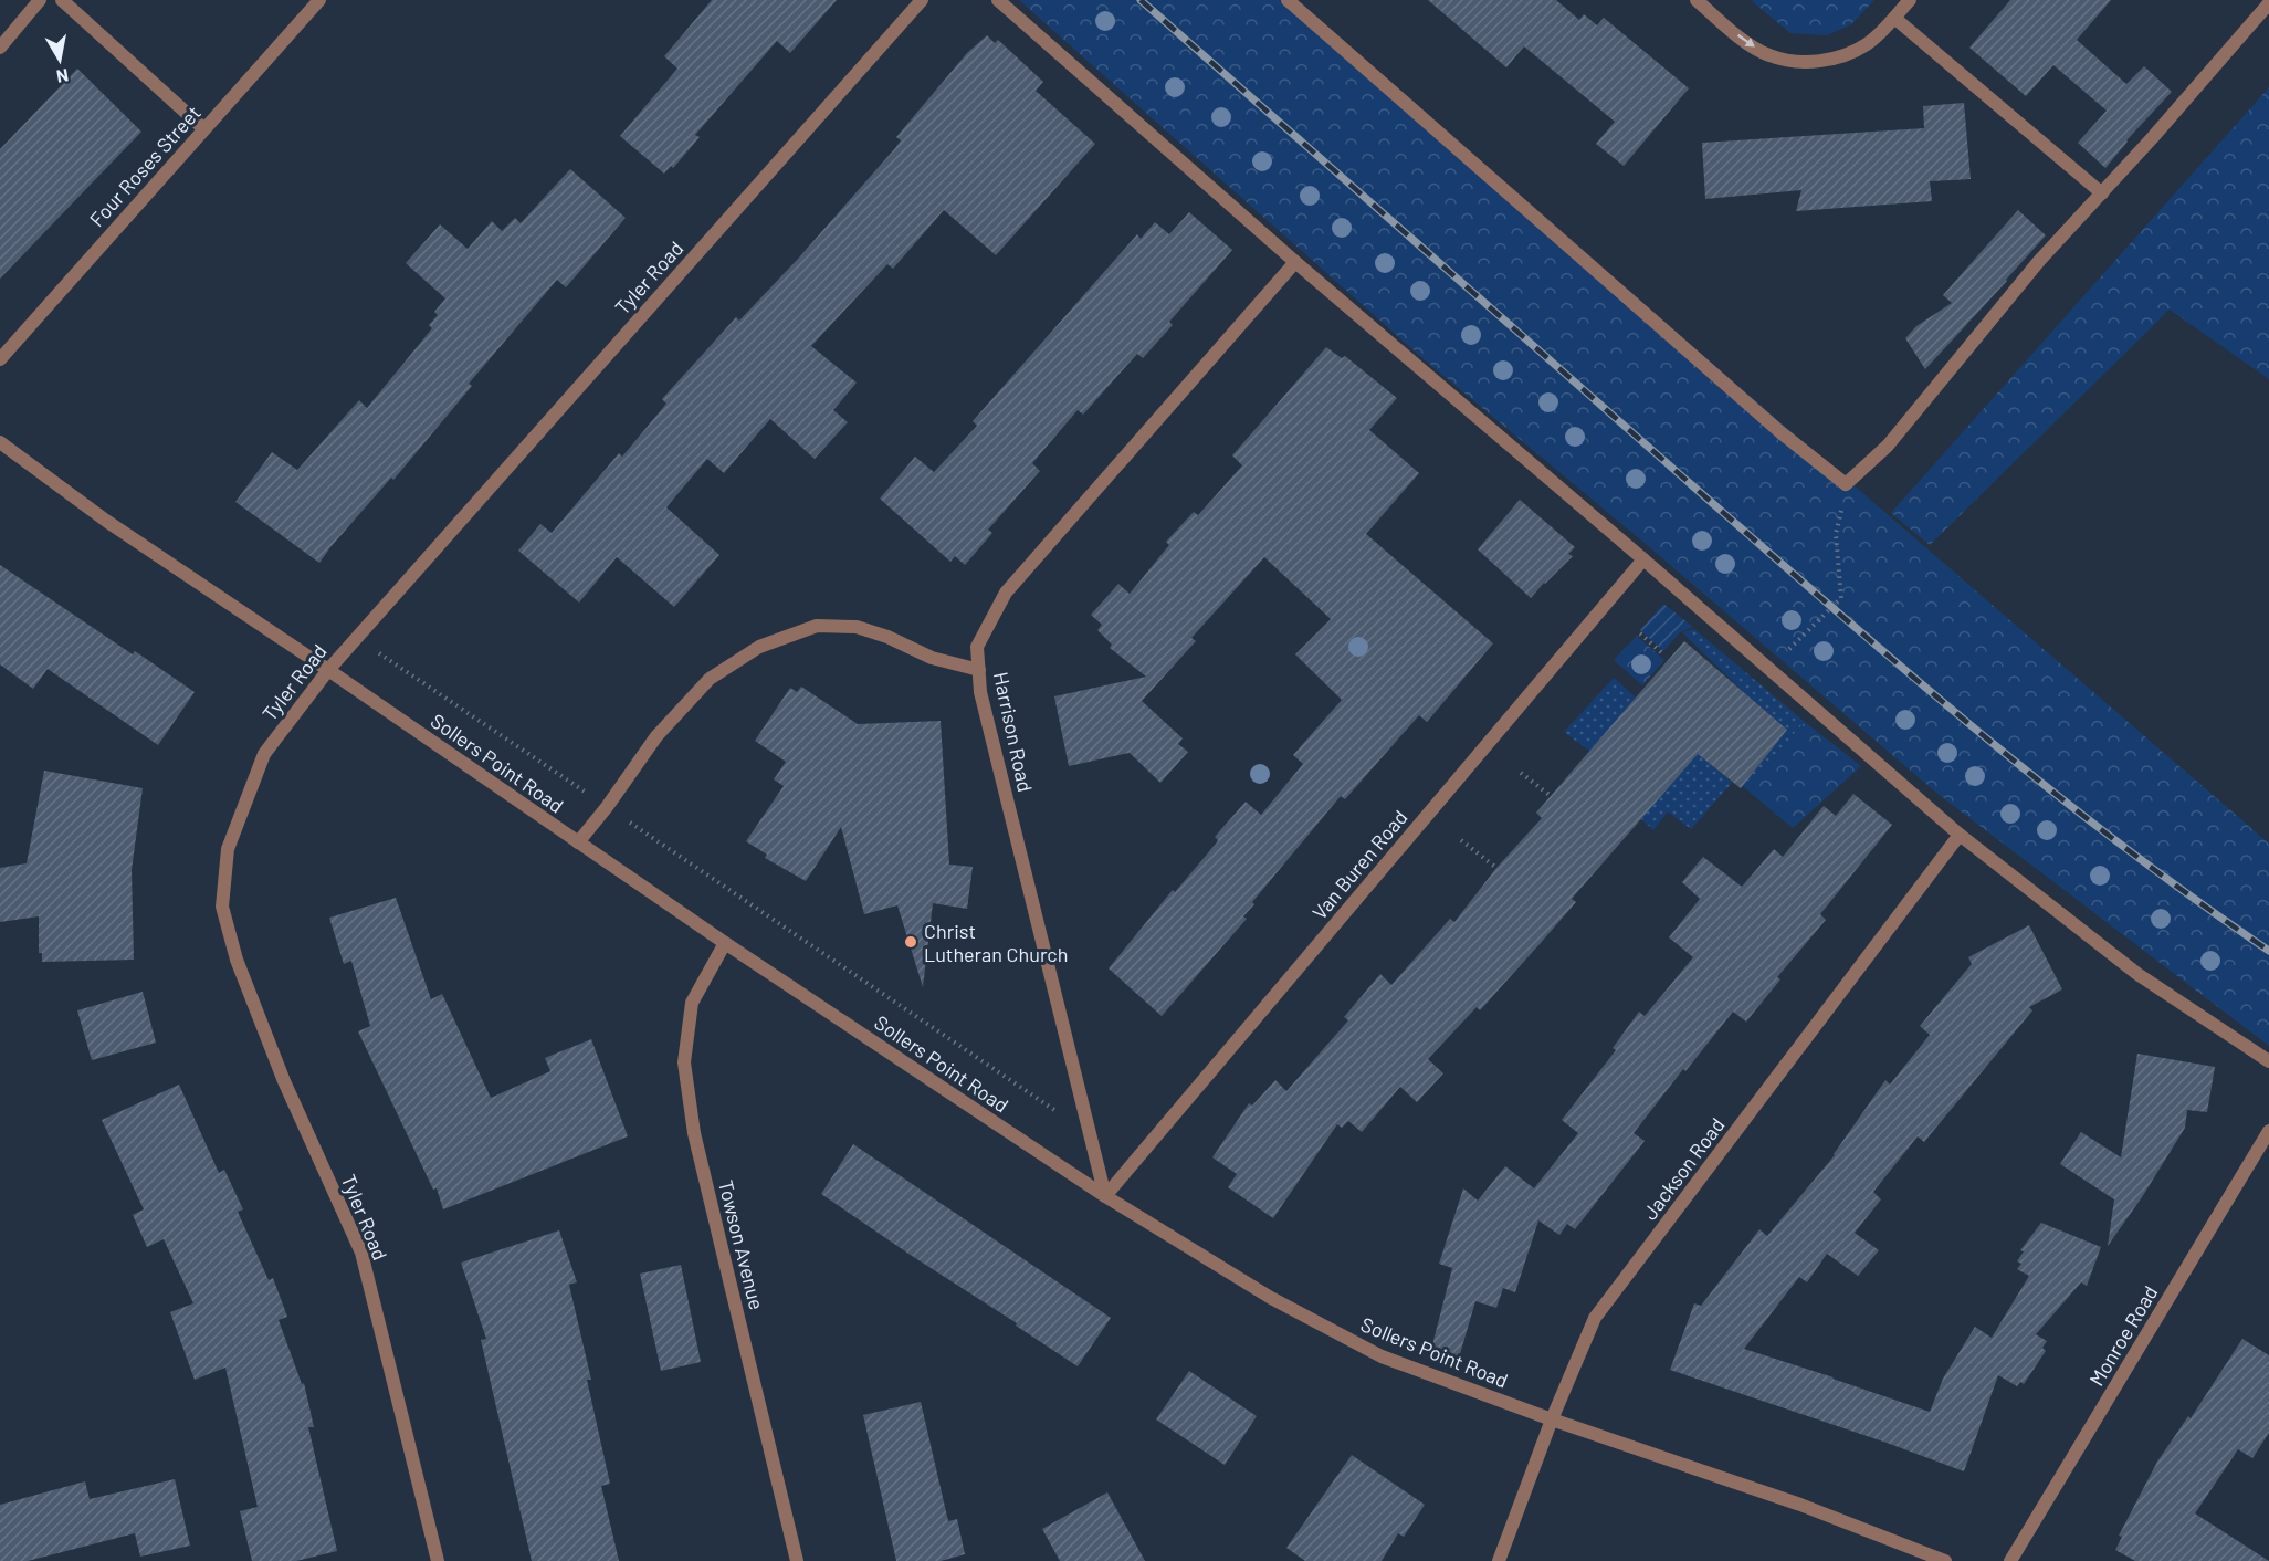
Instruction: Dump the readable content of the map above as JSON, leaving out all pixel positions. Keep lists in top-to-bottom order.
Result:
{
  "streets": {
    "street": [
      "Four Roses Street",
      "Tyler Road",
      "Harrison Road",
      "Sollers Point Road",
      "Van Buren Road",
      "Jackson Road",
      "Towson Avenue",
      "Monroe Road"
    ]
  },
  "crossings": [
    ["Tyler Road", "Sollers Point Road"],
    ["Harrison Road", "Sollers Point Road"],
    ["Harrison Road", "Van Buren Road"],
    ["Sollers Point Road", "Van Buren Road"],
    ["Sollers Point Road", "Jackson Road"],
    ["Sollers Point Road", "Towson Avenue"]
  ],
  "places": ["Christ Lutheran Church"],
  "north": "bottom"
}
